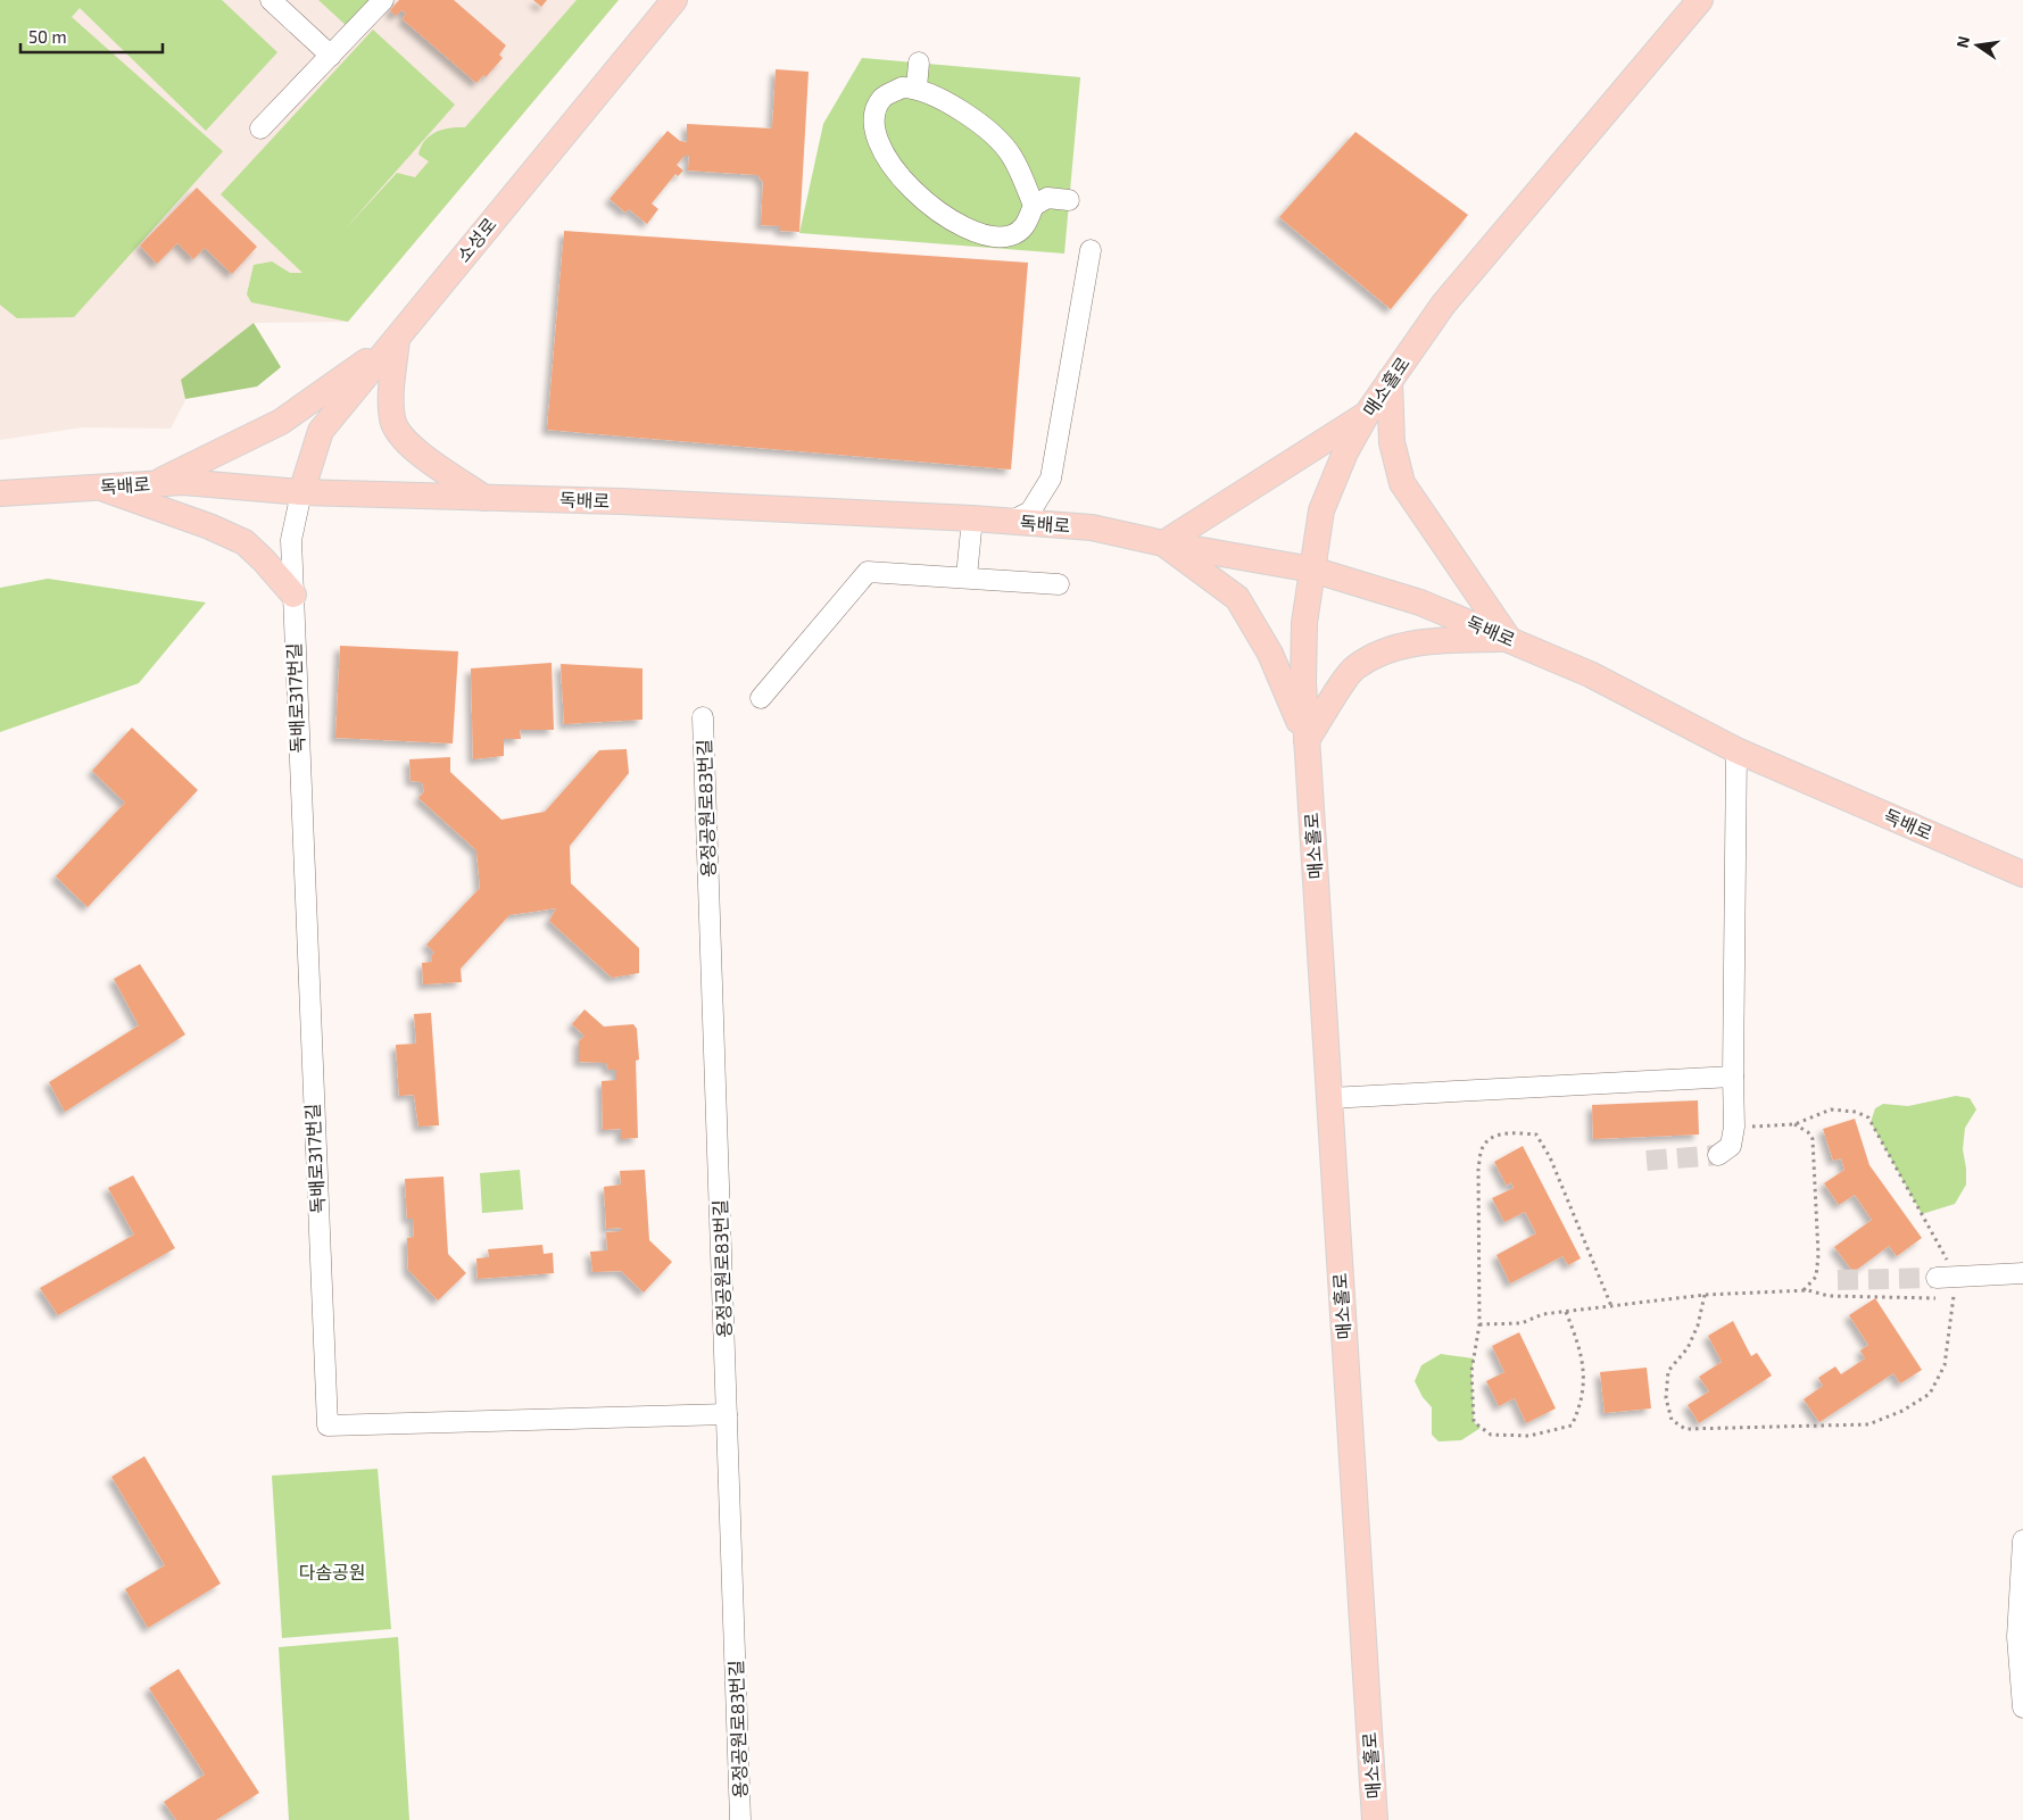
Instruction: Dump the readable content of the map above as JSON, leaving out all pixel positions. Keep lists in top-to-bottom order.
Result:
{
  "streets": {
    "main road": ["소성로", "매소홀로", "독배로"],
    "street": ["독배로317번길", "용정공원로83번길"]
  },
  "crossings": [
    ["소성로", "독배로"],
    ["소성로", "독배로317번길"],
    ["매소홀로", "독배로"],
    ["독배로", "독배로317번길"],
    ["독배로317번길", "용정공원로83번길"]
  ],
  "parks": ["다솜공원"],
  "scale_bar": "50 m",
  "north": "left"
}
